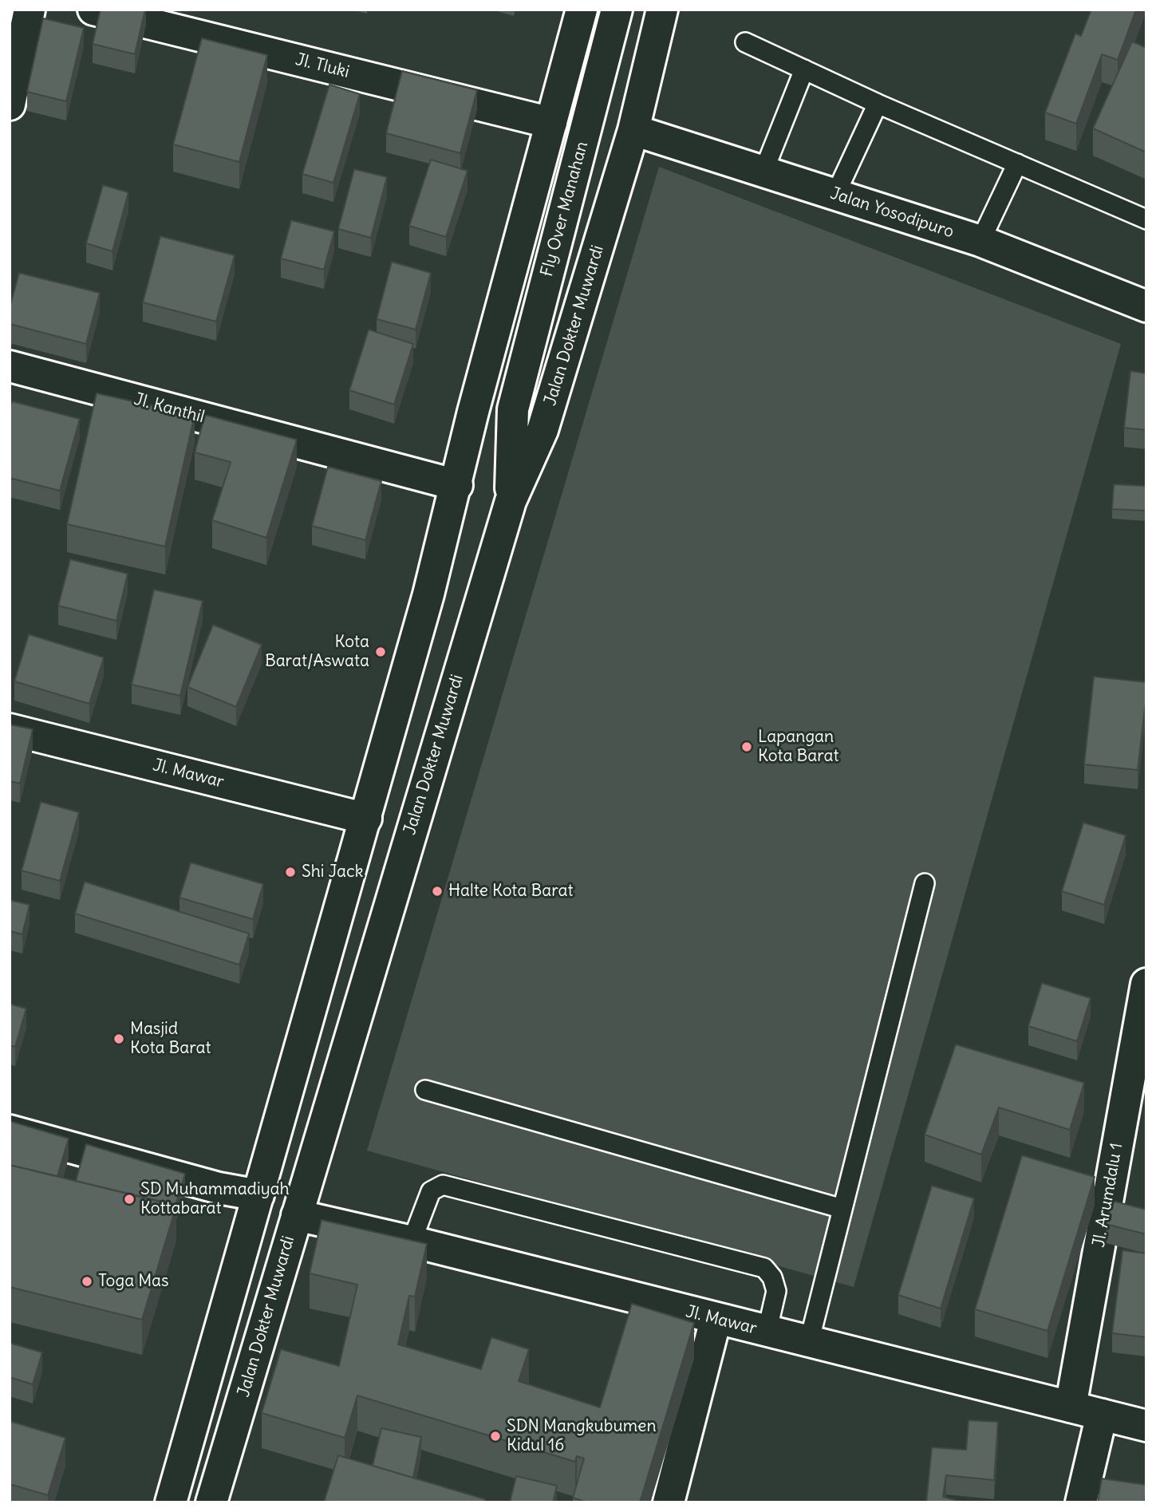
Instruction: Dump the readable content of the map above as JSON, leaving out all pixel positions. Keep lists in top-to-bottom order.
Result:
{
  "streets": {
    "main road": [
      "Jl. Tluki",
      "Fly Over Manahan",
      "Jalan Yosodipuro",
      "Jalan Dokter Muwardi",
      "Jl. Kanthil",
      "Jl. Mawar",
      "Jl. Arumdalu 1"
    ]
  },
  "crossings": [
    ["Jalan Yosodipuro", "Jalan Dokter Muwardi"],
    ["Jalan Dokter Muwardi", "Jl. Mawar"],
    ["Jl. Mawar", "Jl. Arumdalu 1"]
  ],
  "places": [
    "Kota Barat/Aswata",
    "Lapangan Kota Barat",
    "Shi Jack",
    "Halte Kota Barat",
    "Masjid Kota Barat",
    "SD Muhammadiyah Kottabarat",
    "Toga Mas",
    "SDN Mangkubumen Kidul 16"
  ]
}
